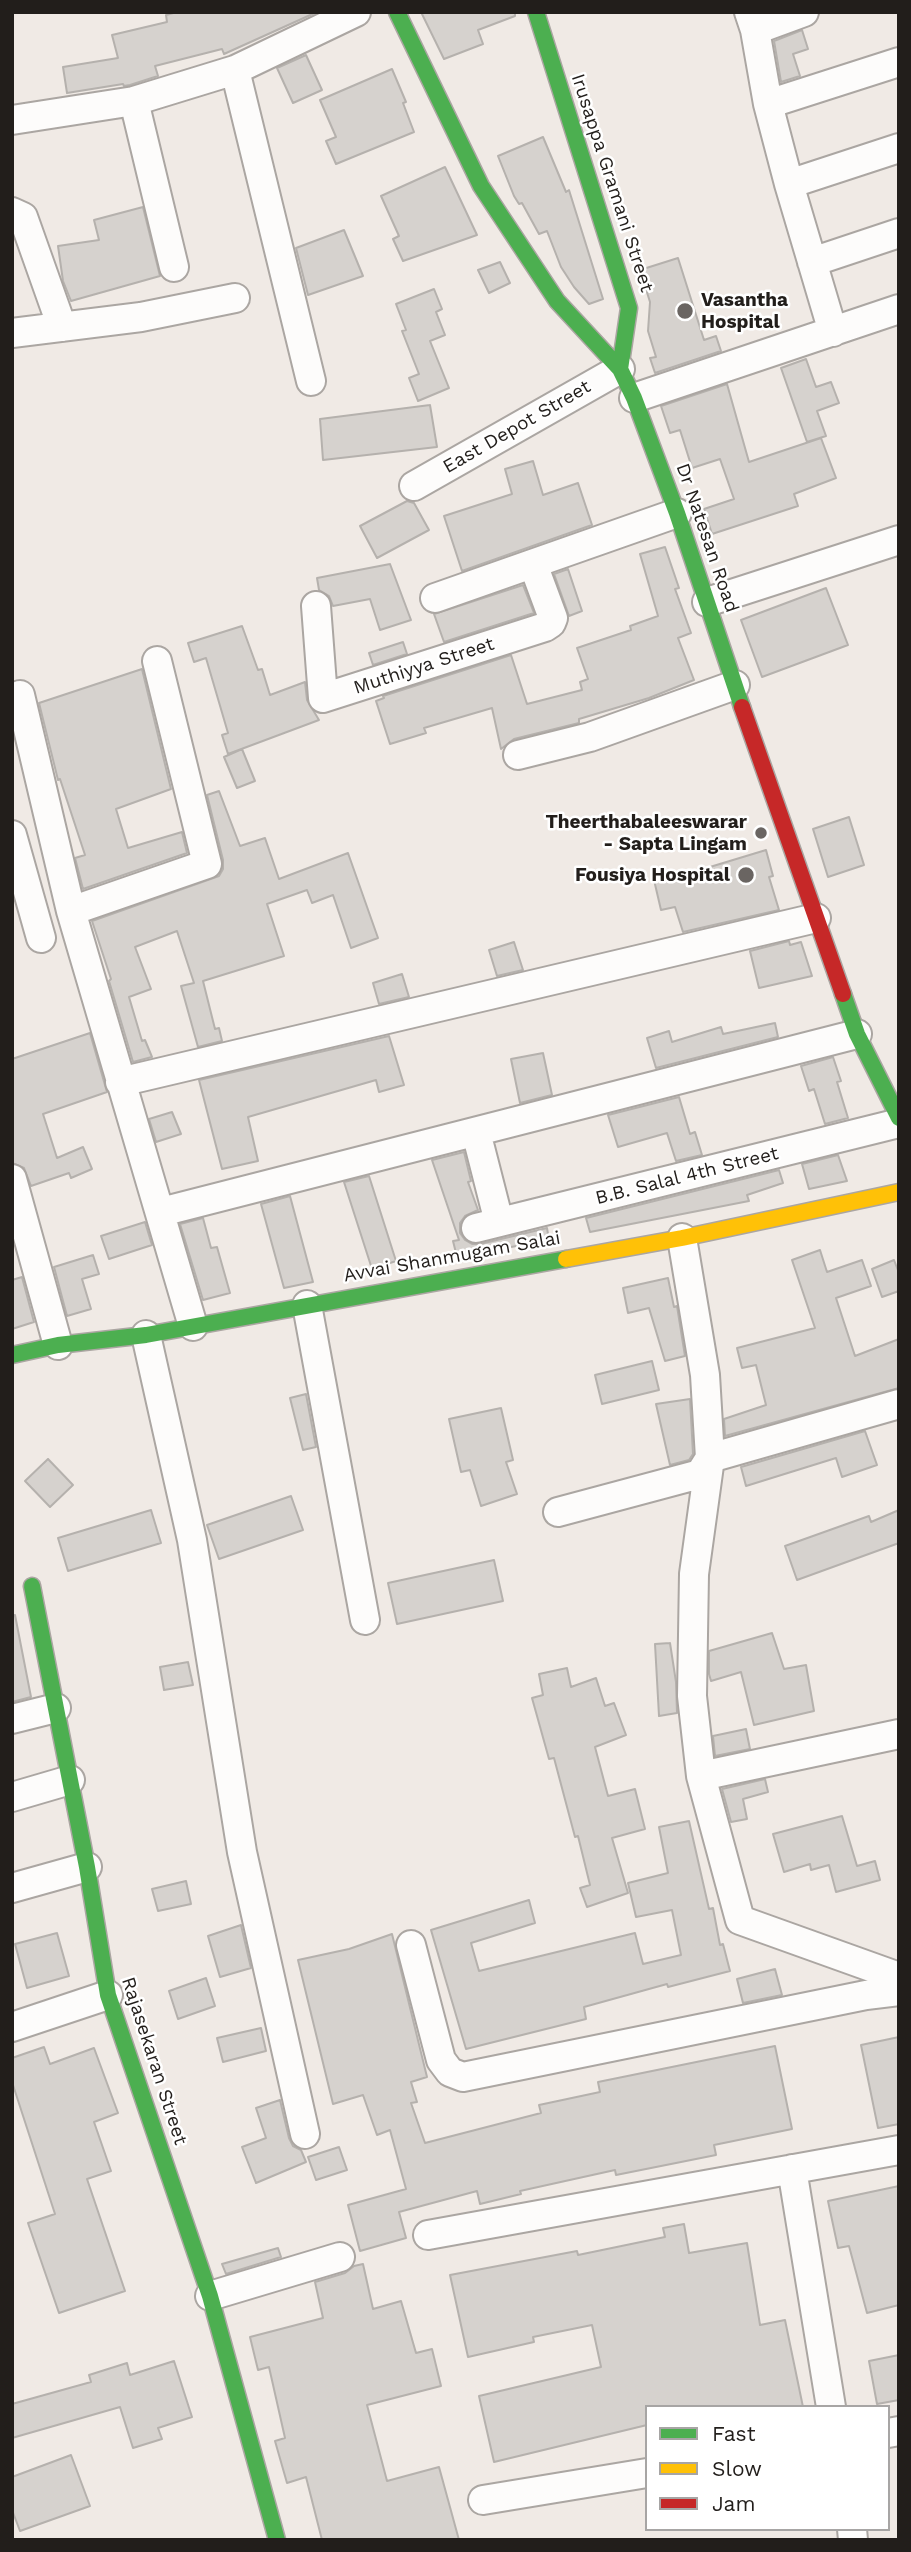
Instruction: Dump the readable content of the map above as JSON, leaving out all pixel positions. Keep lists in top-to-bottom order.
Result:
{
  "streets": {
    "street": [
      "Irusappa Gramani Street",
      "East Depot Street",
      "Dr Natesan Road",
      "Muthiyya Street",
      "B.B. Salal 4th Street",
      "Avvai Shanmugam Salai",
      "Rajasekaran Street"
    ]
  },
  "crossings": [
    ["Irusappa Gramani Street", "East Depot Street"],
    ["Irusappa Gramani Street", "Dr Natesan Road"],
    ["East Depot Street", "Dr Natesan Road"],
    ["Dr Natesan Road", "B.B. Salal 4th Street"]
  ],
  "places": ["Vasantha Hospital", "Theerthabaleeswarar - Sapta Lingam", "Fousiya Hospital"],
  "legend": ["Fast", "Slow", "Jam"]
}
